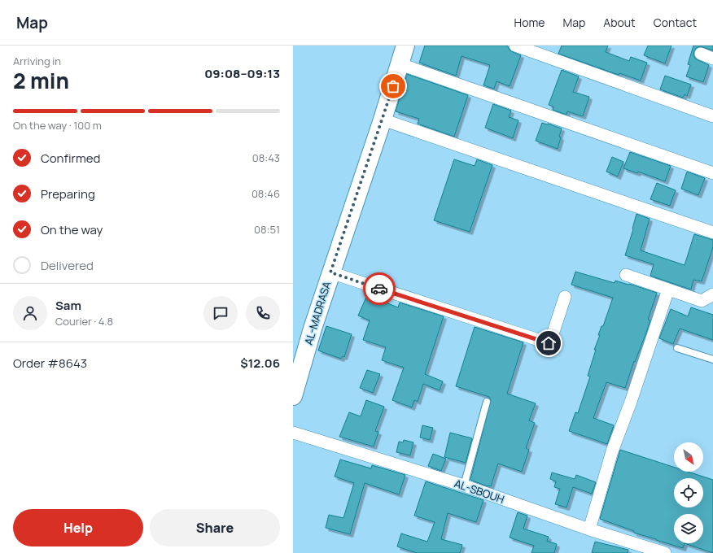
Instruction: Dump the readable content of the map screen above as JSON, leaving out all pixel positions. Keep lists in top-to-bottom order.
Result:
{
  "streets": {
    "street": ["AL-MADRASA", "AL-SBOUH"]
  },
  "north": "bottom right",
  "page": {
    "header": "Map",
    "nav": [
      "Home",
      "Map",
      "About",
      "Contact"
    ],
    "heading": ["2 min", "Arriving in", "09:08–09:13"],
    "panel": [
      "Sam",
      "Courier · 4.8",
      "Order #8643",
      "$12.06"
    ],
    "bar": "On the way · 100 m",
    "list": [
      ["Confirmed", "08:43"],
      ["Preparing", "08:46"],
      ["On the way", "08:51"],
      "Delivered"
    ],
    "buttons": ["Help", "Share"]
  }
}
